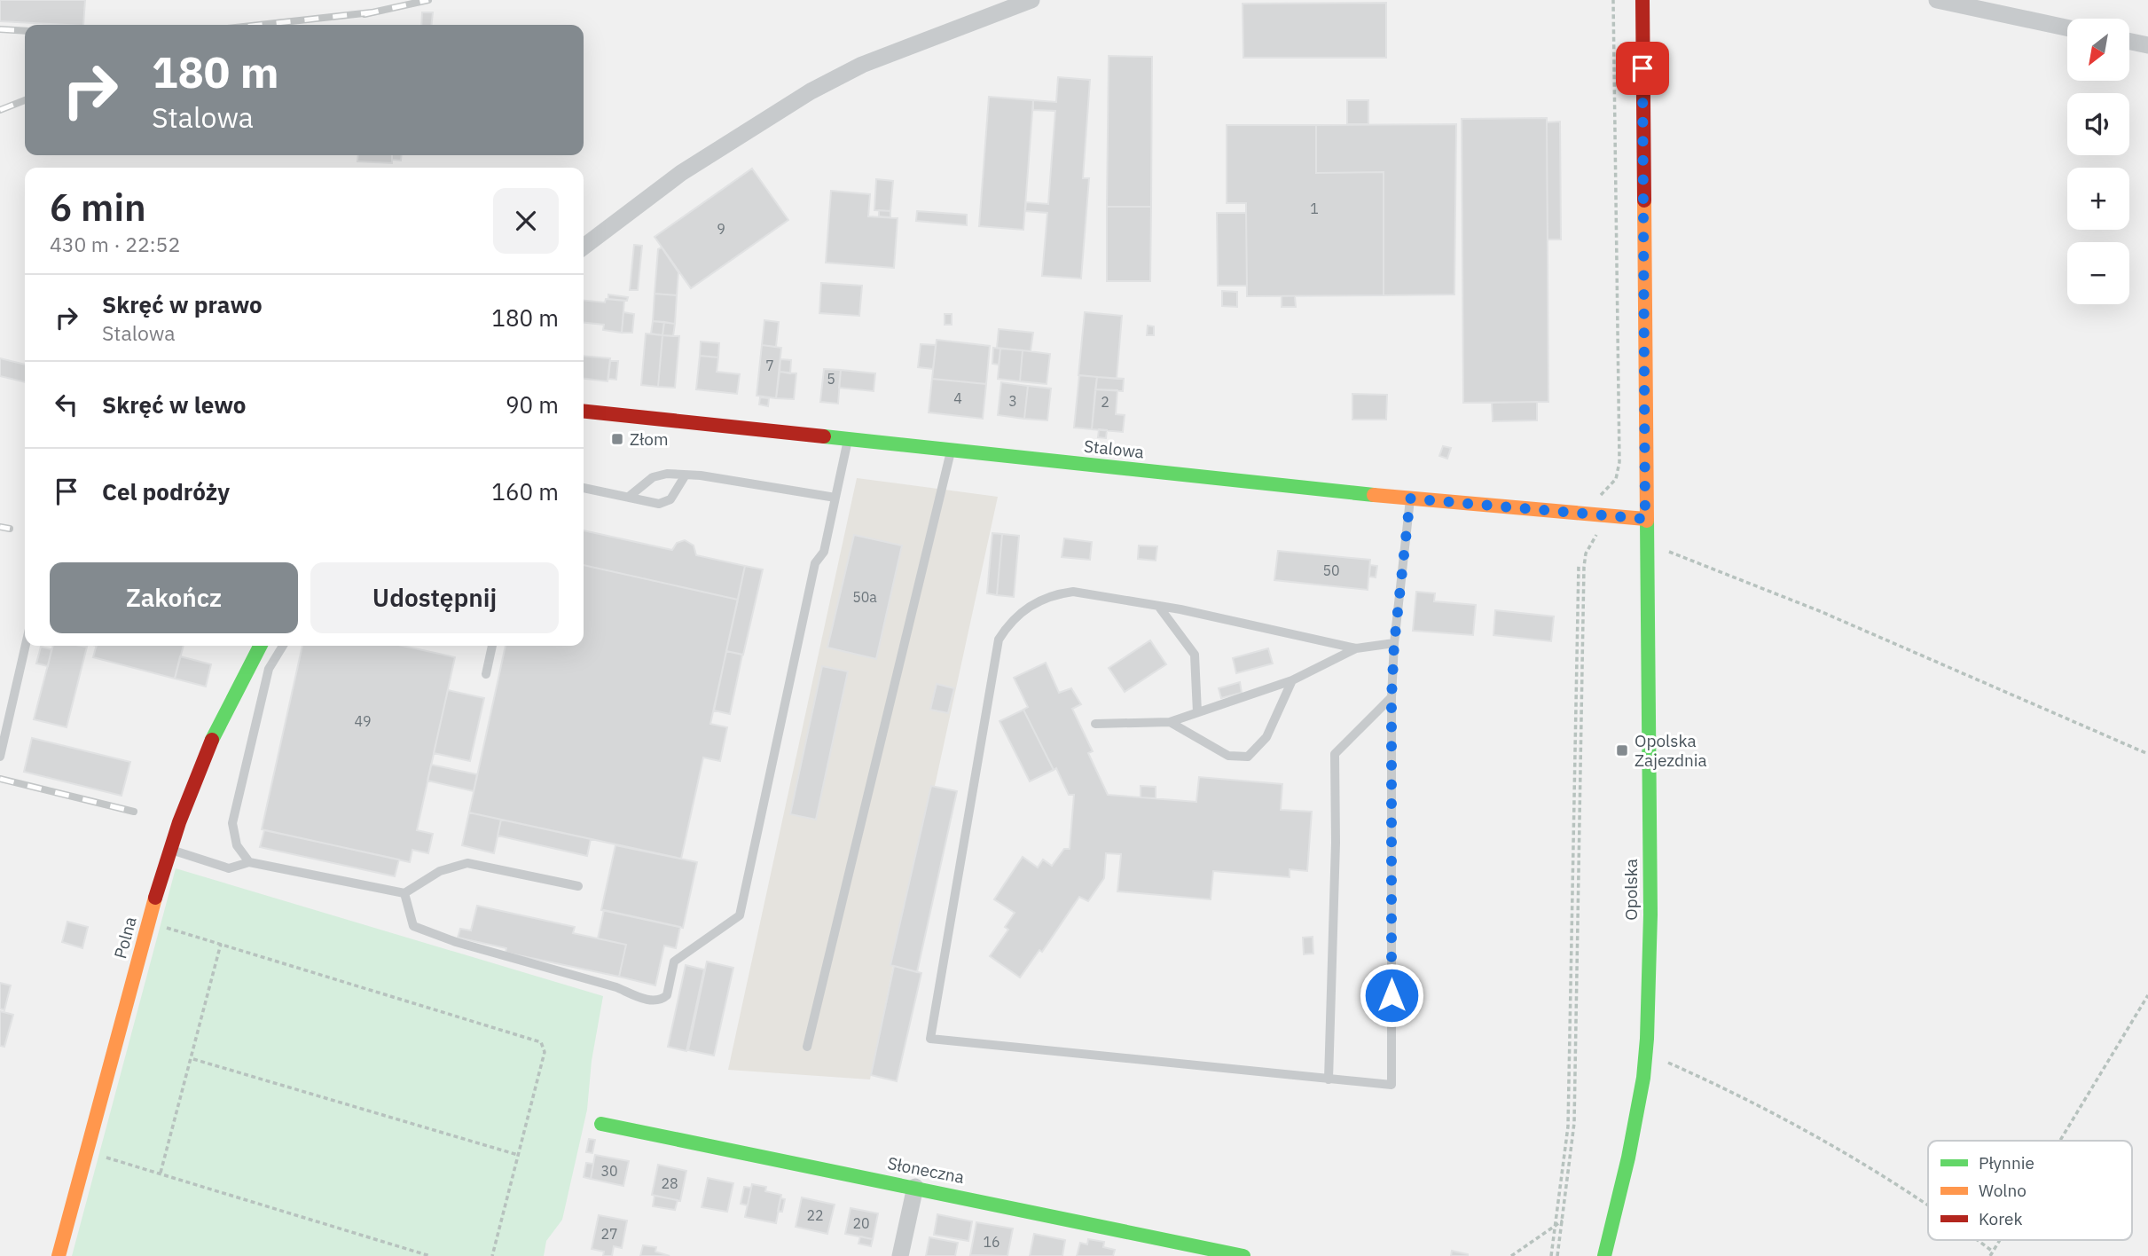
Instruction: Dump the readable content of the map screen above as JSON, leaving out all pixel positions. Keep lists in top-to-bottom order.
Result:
{
  "streets": {
    "street": [
      "Stalowa",
      "Opolska",
      "Polna",
      "Słoneczna"
    ]
  },
  "crossings": [
    ["Stalowa", "Opolska"]
  ],
  "places": {
    "transit": ["Złom", "Opolska Zajezdnia"]
  },
  "house_numbers": [
    "1",
    "9",
    "7",
    "5",
    "4",
    "3",
    "2",
    "50",
    "50a",
    "49",
    "30",
    "28",
    "22",
    "20",
    "27",
    "16"
  ],
  "legend": ["Płynnie", "Wolno", "Korek"],
  "north": "bottom left",
  "page": {
    "map_buttons": ["+", "−"],
    "turn": ["180 m", "Stalowa"],
    "heading": ["6 min", "430 m · 22:52"],
    "list": [
      {
        "name": "Skręć w prawo",
        "note": "Stalowa",
        "value": "180 m"
      },
      {
        "name": "Skręć w lewo",
        "value": "90 m"
      },
      {
        "name": "Cel podróży",
        "value": "160 m"
      }
    ],
    "buttons": ["Zakończ", "Udostępnij"]
  }
}
